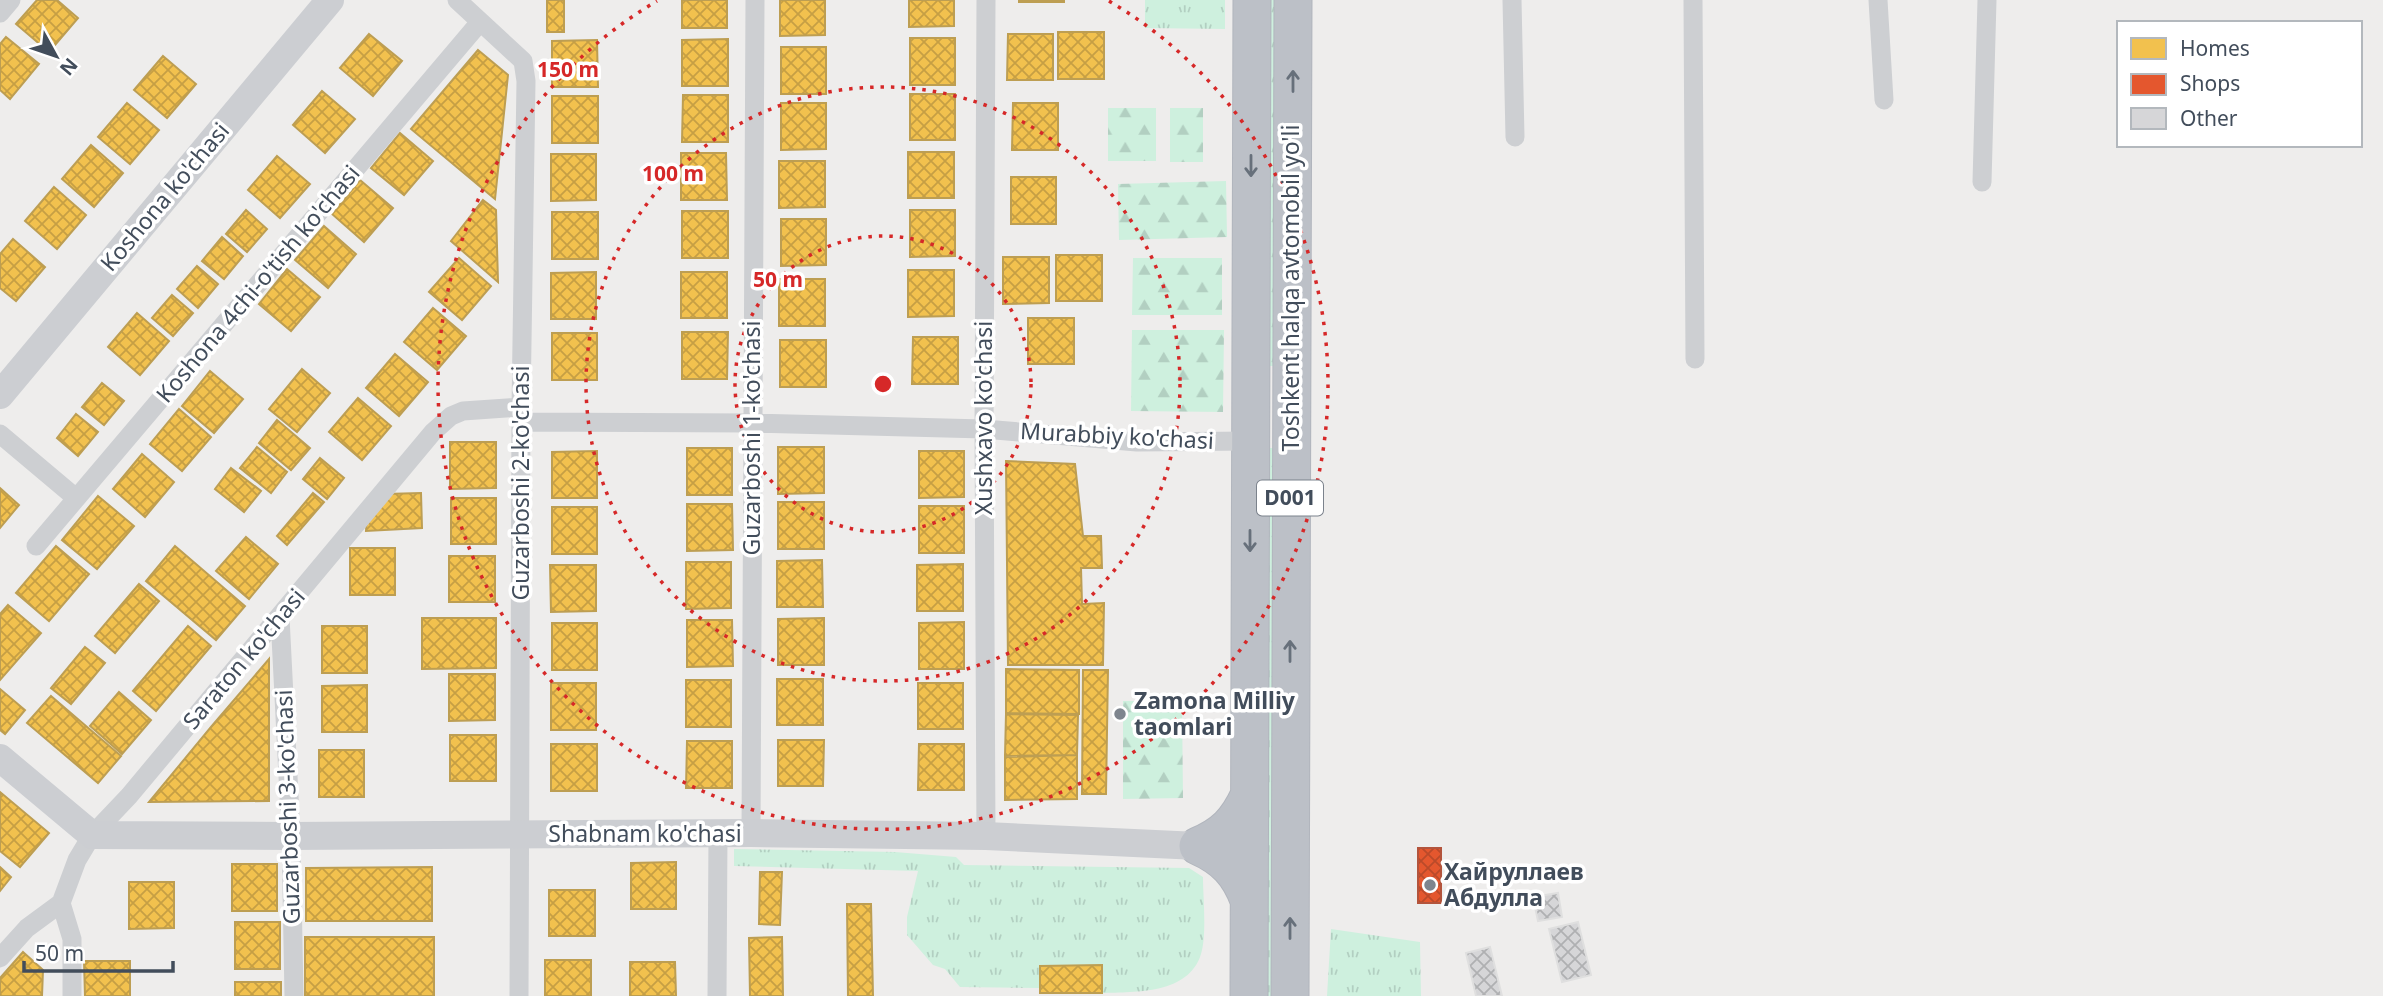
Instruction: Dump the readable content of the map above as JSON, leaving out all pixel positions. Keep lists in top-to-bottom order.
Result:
{
  "streets": {
    "highway": ["Toshkent halqa avtomobil yo'li", "D001"],
    "street": [
      "Koshona ko'chasi",
      "Koshona 4chi-o'tish ko'chasi",
      "Xushxavo ko'chasi",
      "Murabbiy ko'chasi",
      "Guzarboshi 1-ko'chasi",
      "Guzarboshi 2-ko'chasi",
      "Saraton ko'chasi",
      "Guzarboshi 3-ko'chasi",
      "Shabnam ko'chasi"
    ]
  },
  "crossings": [
    ["Koshona 4chi-o'tish ko'chasi", "Guzarboshi 2-ko'chasi"],
    ["Toshkent halqa avtomobil yo'li", "Murabbiy ko'chasi"],
    ["Xushxavo ko'chasi", "Murabbiy ko'chasi"],
    ["Xushxavo ko'chasi", "Shabnam ko'chasi"],
    ["Murabbiy ko'chasi", "Guzarboshi 1-ko'chasi"],
    ["Murabbiy ko'chasi", "Guzarboshi 2-ko'chasi"],
    ["Murabbiy ko'chasi", "Saraton ko'chasi"],
    ["Guzarboshi 1-ko'chasi", "Shabnam ko'chasi"],
    ["Guzarboshi 2-ko'chasi", "Saraton ko'chasi"],
    ["Guzarboshi 2-ko'chasi", "Shabnam ko'chasi"],
    ["Saraton ko'chasi", "Guzarboshi 3-ko'chasi"],
    ["Saraton ko'chasi", "Shabnam ko'chasi"],
    ["Guzarboshi 3-ko'chasi", "Shabnam ko'chasi"]
  ],
  "places": ["Zamona Milliy taomlari", "Хайруллаев Абдулла"],
  "legend": ["Homes", "Shops", "Other"],
  "scale_bar": "50 m",
  "north": "bottom right",
  "rings": ["150 m", "100 m", "50 m"]
}
